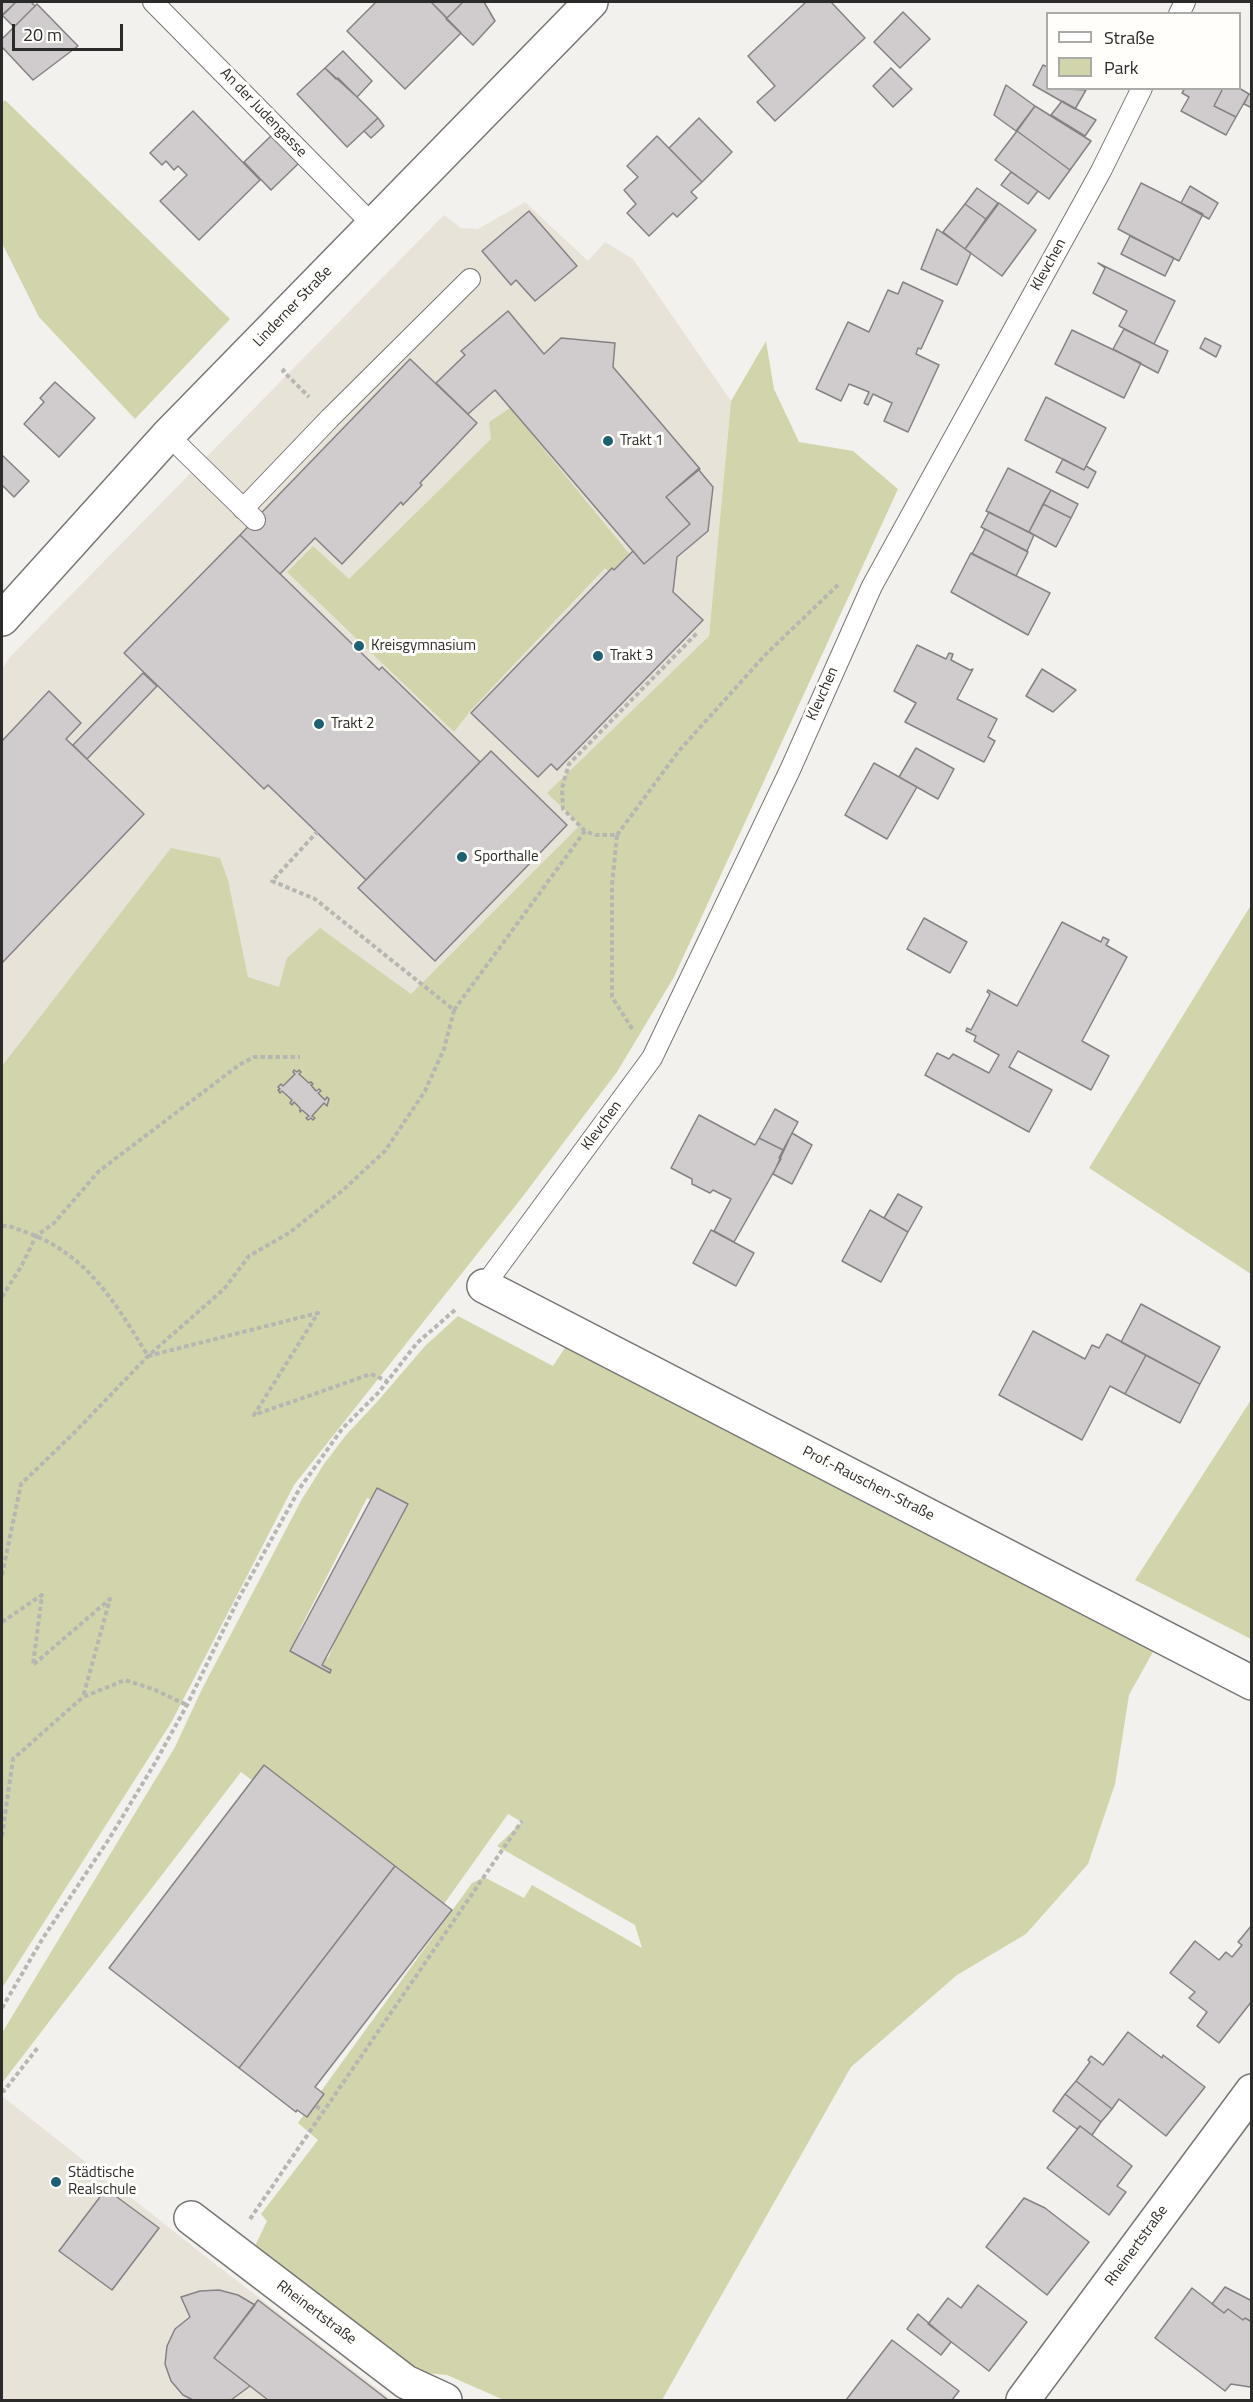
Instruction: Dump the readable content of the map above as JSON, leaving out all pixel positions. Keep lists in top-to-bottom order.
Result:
{
  "streets": {
    "street": ["Linderner Straße", "Prof.-Rauschen-Straße", "Rheinertstraße"],
    "lane": ["An der Judengasse", "Klevchen"]
  },
  "crossings": [
    ["An der Judengasse", "Linderner Straße"],
    ["Klevchen", "Prof.-Rauschen-Straße"]
  ],
  "places": [
    "Trakt 1",
    "Kreisgymnasium",
    "Trakt 3",
    "Trakt 2",
    "Sporthalle",
    "Städtische Realschule"
  ],
  "legend": ["Straße", "Park"],
  "scale_bar": "20 m"
}
